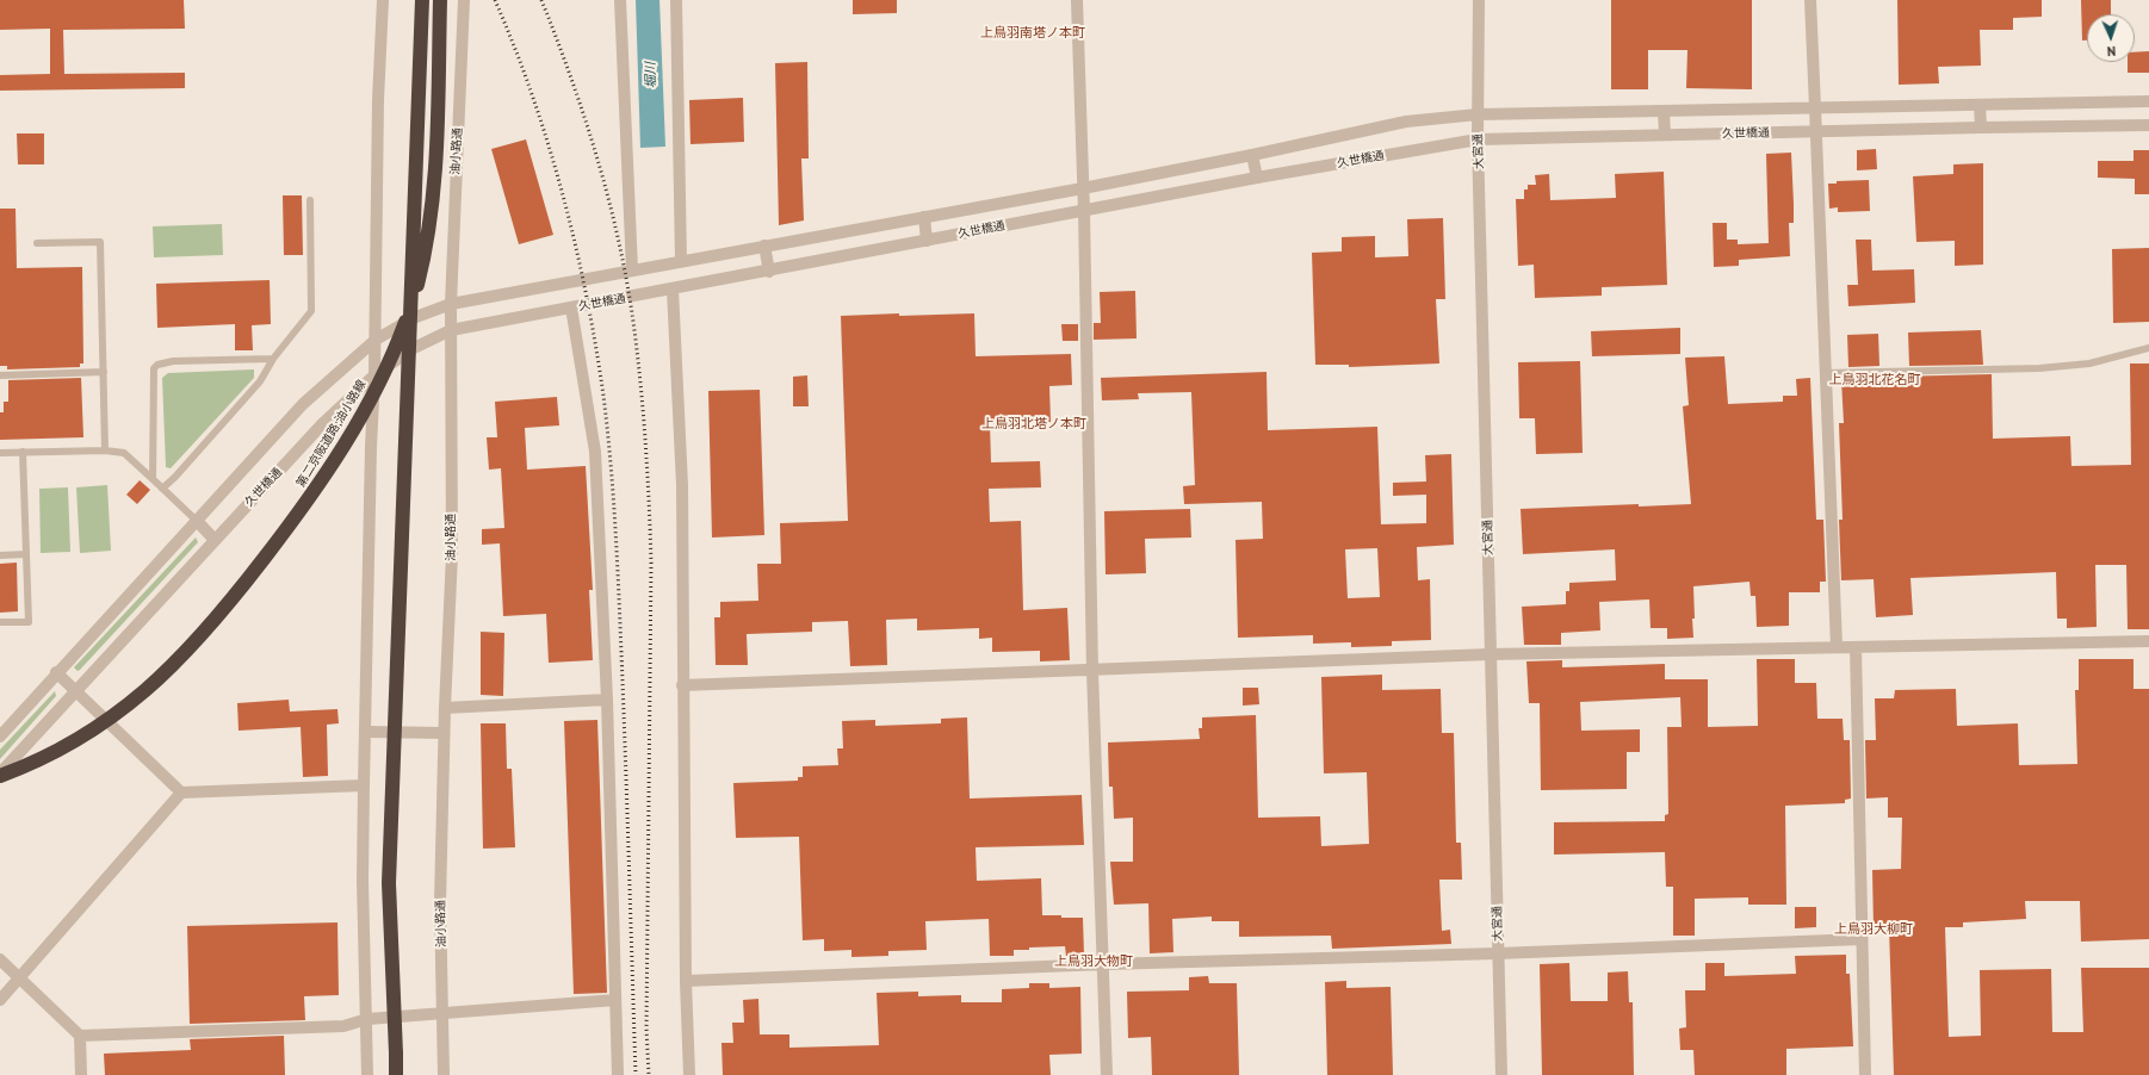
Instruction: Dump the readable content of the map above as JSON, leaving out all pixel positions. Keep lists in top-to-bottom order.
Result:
{
  "streets": {
    "highway": ["第二京阪道路;油小路線"],
    "street": ["久世橋通", "油小路通", "大宮通"]
  },
  "crossings": [
    ["久世橋通", "油小路通"],
    ["久世橋通", "大宮通"],
    ["久世橋通", "第二京阪道路;油小路線"]
  ],
  "districts": [
    "上鳥羽南塔ノ本町",
    "上鳥羽北花名町",
    "上鳥羽北塔ノ本町",
    "上鳥羽大柳町",
    "上鳥羽大物町"
  ],
  "water": ["堀川"],
  "north": "bottom"
}
